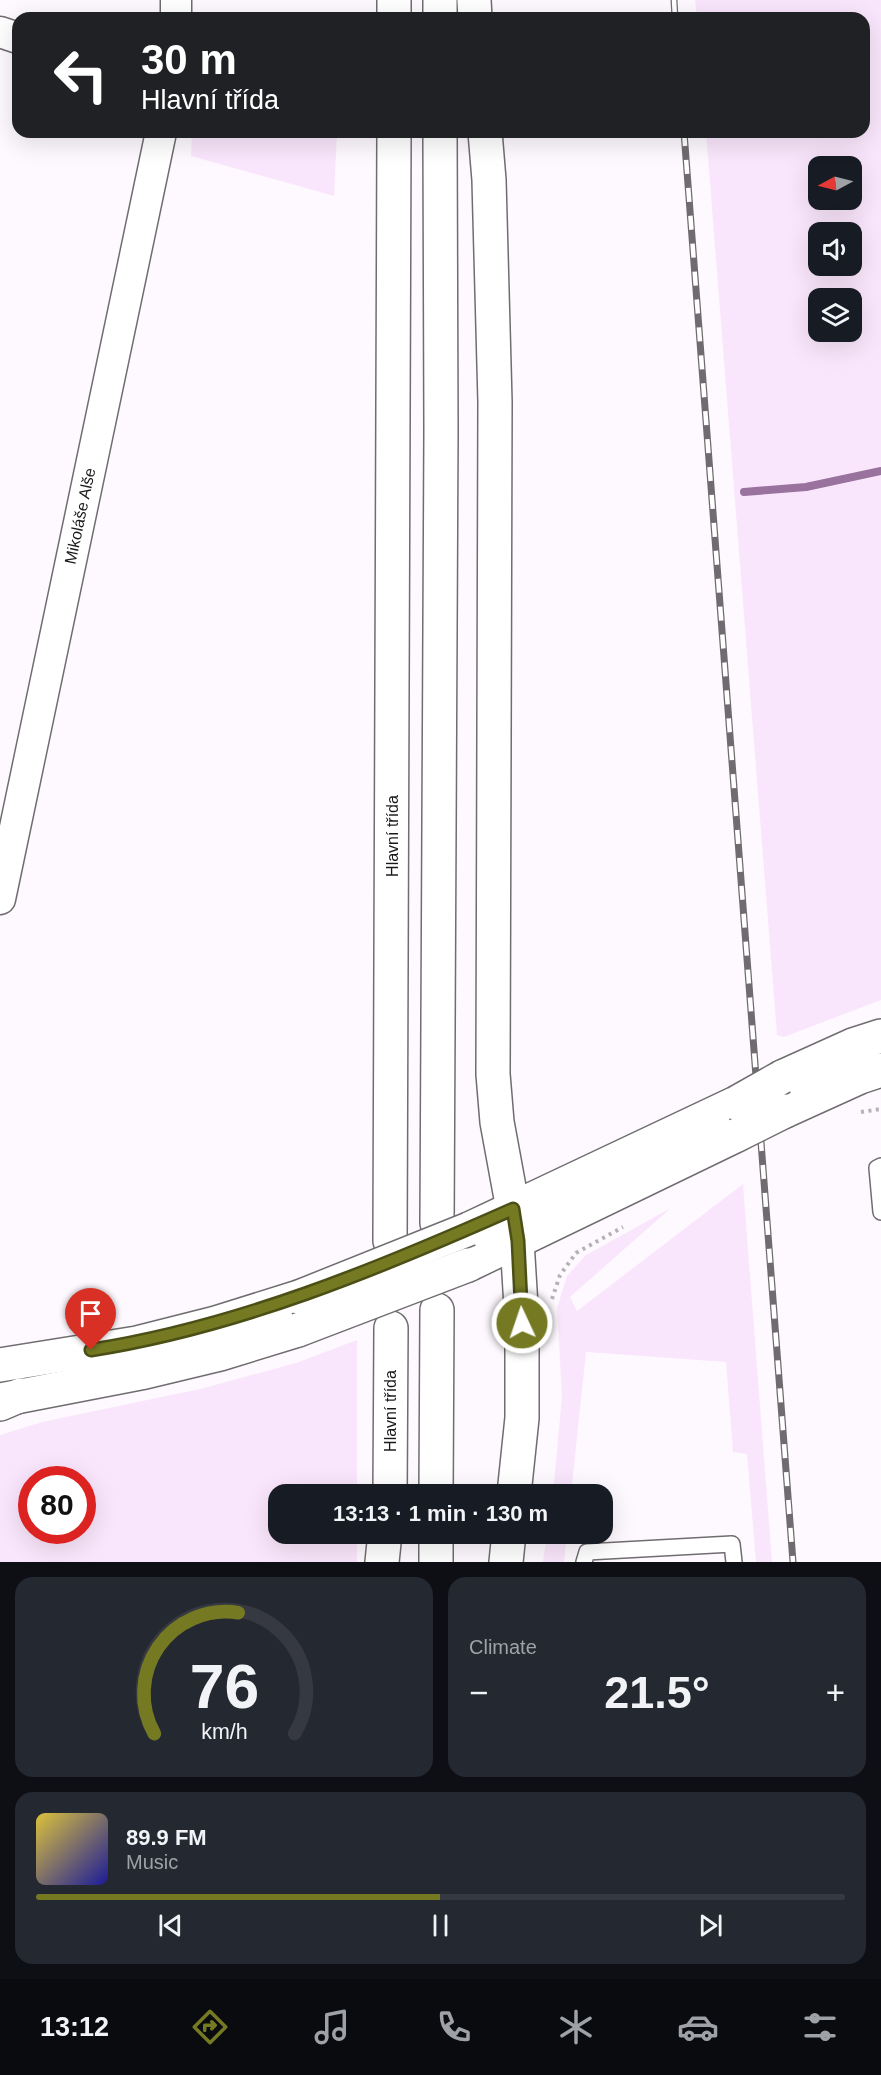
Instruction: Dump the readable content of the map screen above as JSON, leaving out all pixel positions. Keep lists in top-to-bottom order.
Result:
{
  "streets": {
    "main road": ["Hlavní třída"],
    "street": ["Mikoláše Alše"]
  },
  "north": "left",
  "page": {
    "turn": ["30 m", "Hlavní třída"],
    "limit": "80",
    "trip": "13:13 · 1 min · 130 m",
    "tile": "Climate",
    "heat": ["−", "21.5°", "+"],
    "song": ["89.9 FM", "Music"],
    "tabs": "13:12",
    "gauge": ["76", "km/h"]
  }
}
